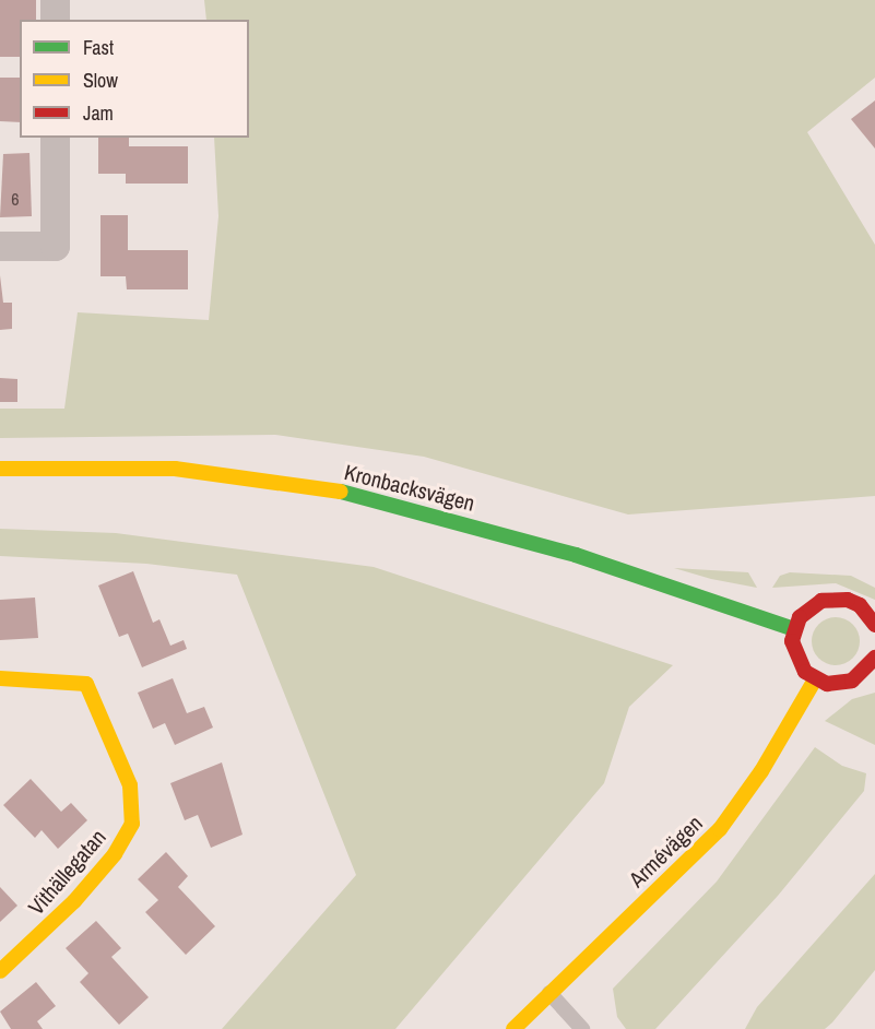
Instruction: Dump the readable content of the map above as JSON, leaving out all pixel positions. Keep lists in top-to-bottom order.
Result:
{
  "streets": {
    "street": ["Kronbacksvägen", "Armévägen", "Vithällegatan"]
  },
  "house_numbers": ["6"],
  "legend": ["Fast", "Slow", "Jam"]
}
